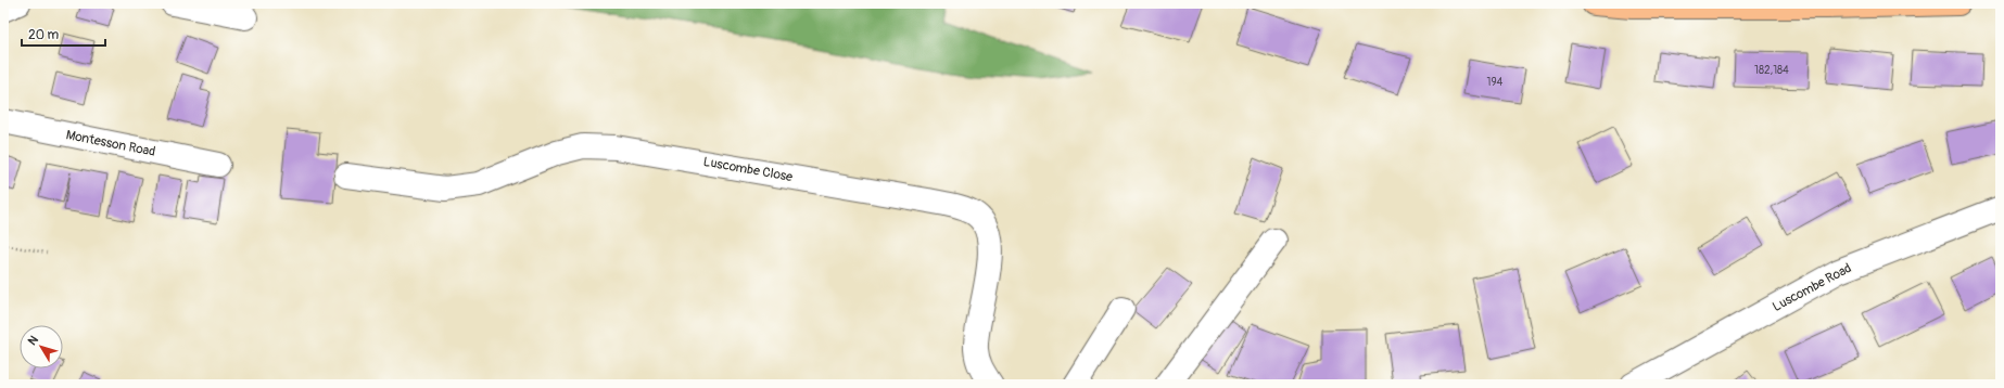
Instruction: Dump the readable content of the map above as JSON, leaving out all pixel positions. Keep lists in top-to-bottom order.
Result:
{
  "streets": {
    "street": ["Montesson Road", "Luscombe Close", "Luscombe Road"]
  },
  "house_numbers": ["182,184", "194"],
  "scale_bar": "20 m",
  "north": "top left"
}
